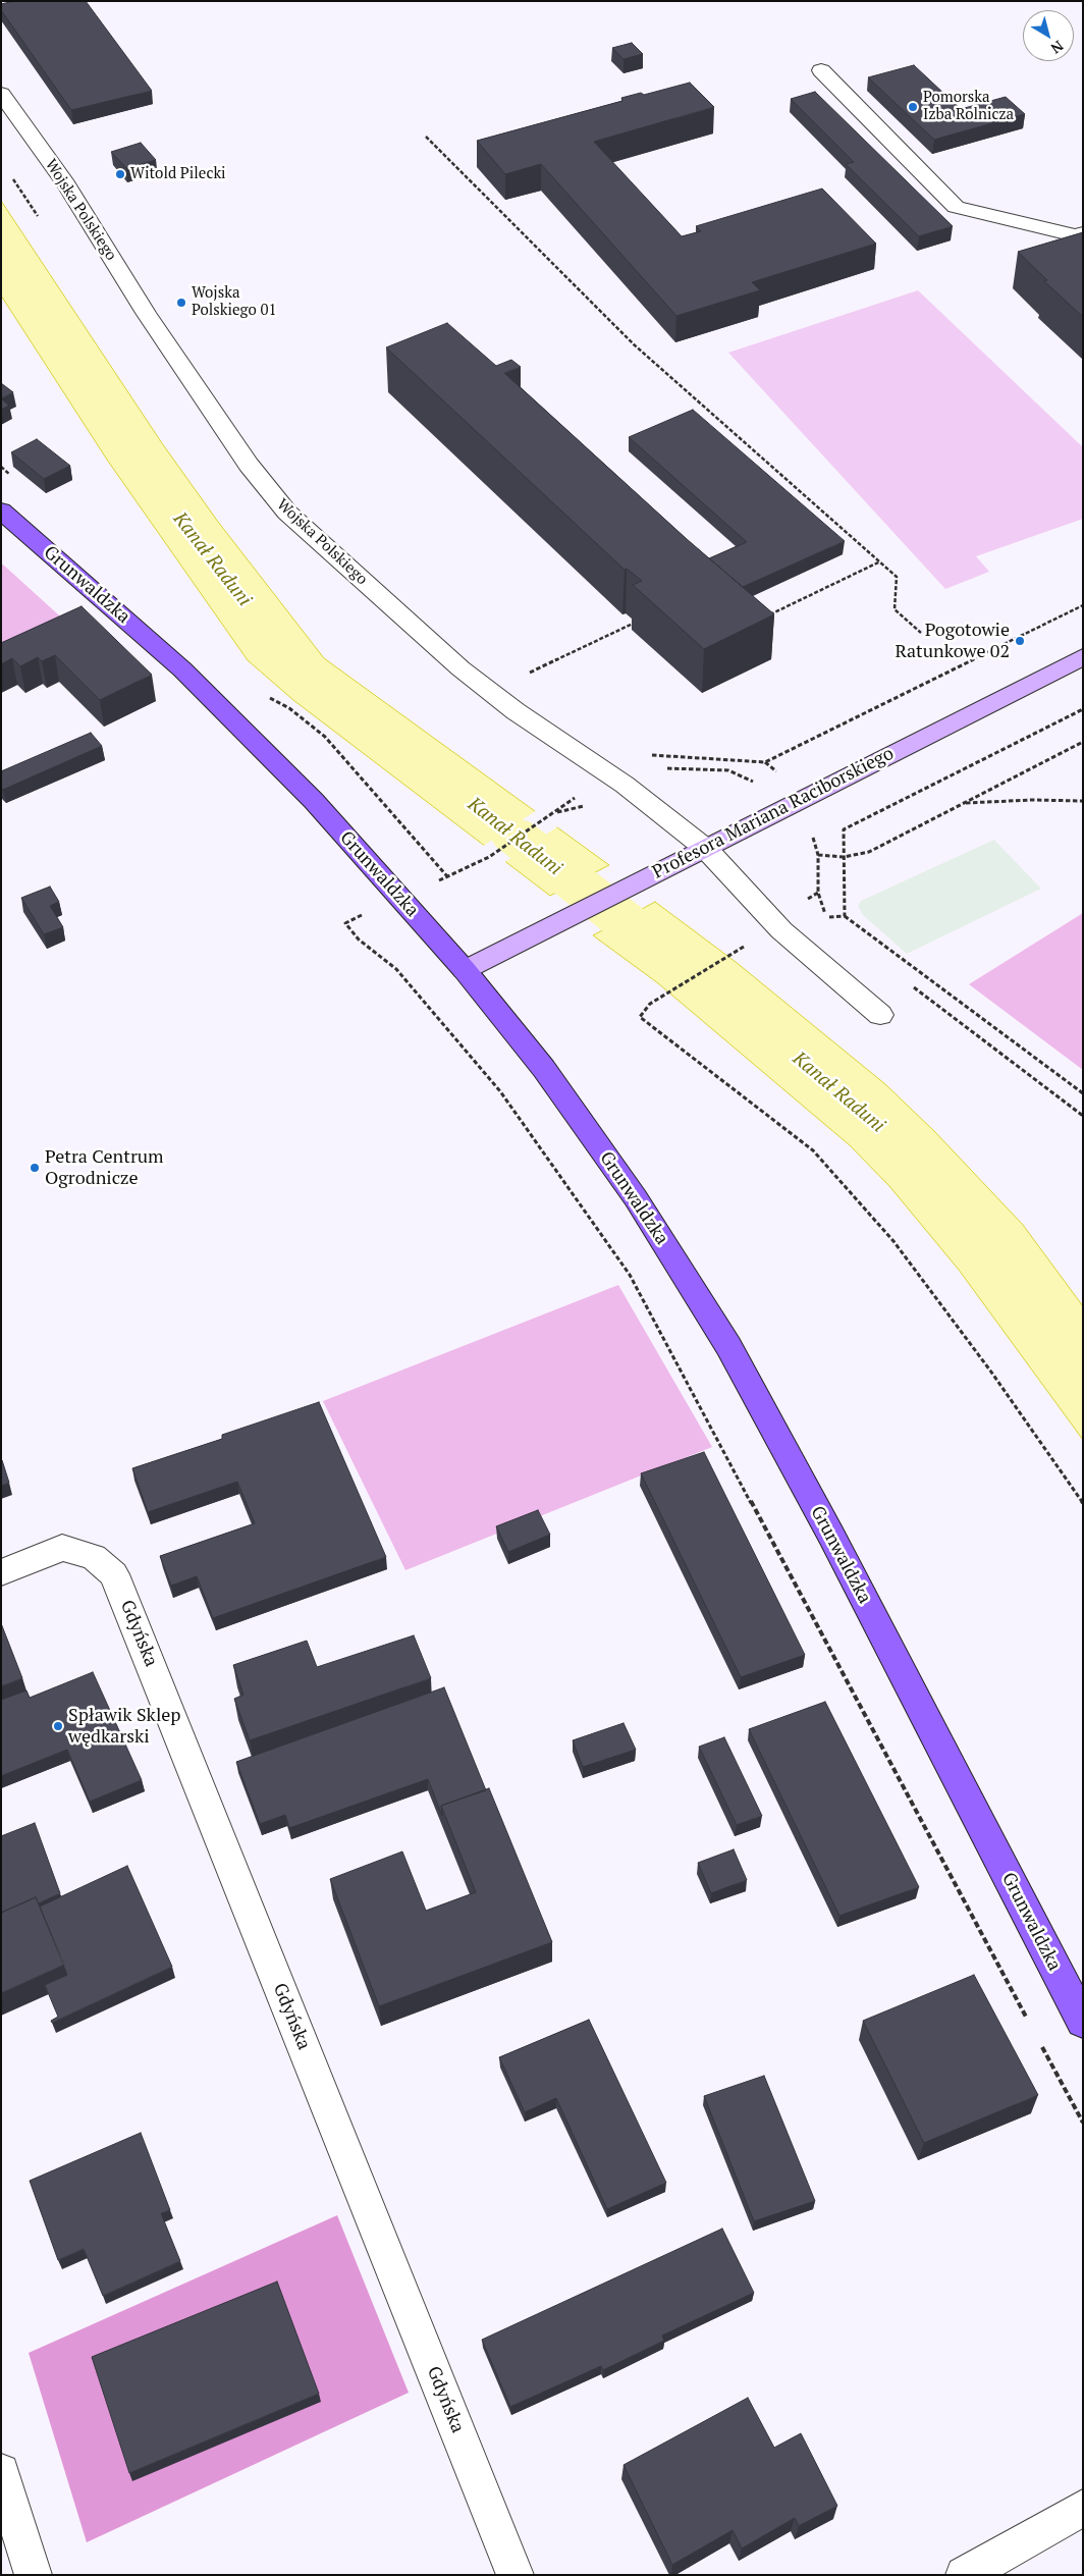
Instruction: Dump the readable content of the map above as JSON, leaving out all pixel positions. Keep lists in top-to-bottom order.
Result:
{
  "streets": {
    "main road": ["Grunwaldzka", "Profesora Mariana Raciborskiego"],
    "street": ["Wojska Polskiego", "Gdyńska"]
  },
  "crossings": [
    ["Wojska Polskiego", "Profesora Mariana Raciborskiego"],
    ["Grunwaldzka", "Profesora Mariana Raciborskiego"]
  ],
  "water": ["Kanał Raduni"],
  "places": [
    "Pomorska Izba Rolnicza",
    "Witold Pilecki",
    "Wojska Polskiego 01",
    "Pogotowie Ratunkowe 02",
    "Petra Centrum Ogrodnicze",
    "Spławik Sklep wędkarski"
  ],
  "north": "bottom right"
}
